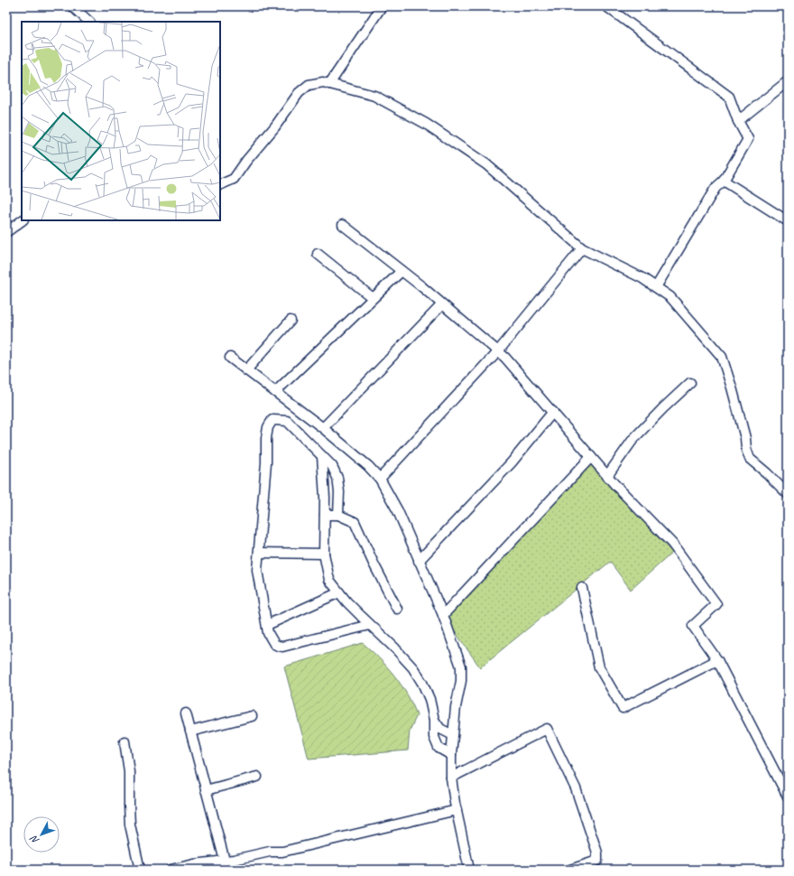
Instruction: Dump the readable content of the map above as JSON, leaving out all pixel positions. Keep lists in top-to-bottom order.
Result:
{
  "north": "bottom left"
}
